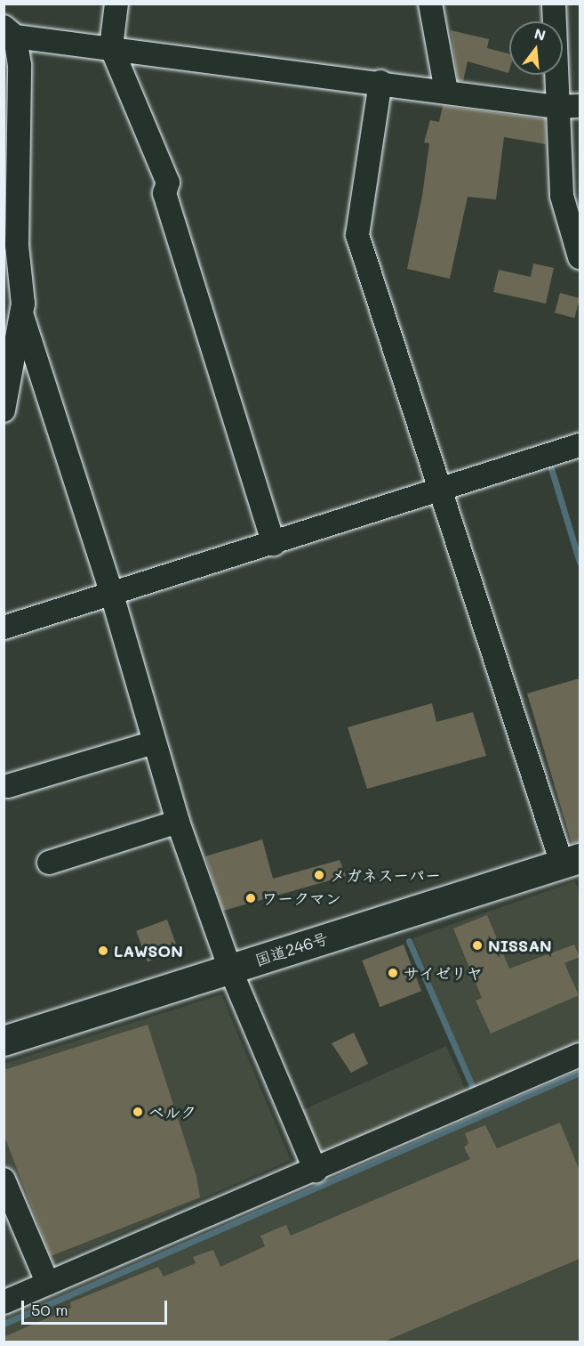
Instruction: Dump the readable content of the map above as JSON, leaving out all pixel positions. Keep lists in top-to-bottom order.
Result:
{
  "streets": {
    "highway": ["国道246号"]
  },
  "places": [
    "メガネスーパー",
    "ワークマン",
    "NISSAN",
    "LAWSON",
    "サイゼリヤ",
    "ベルク"
  ],
  "scale_bar": "50 m",
  "north": "top"
}
